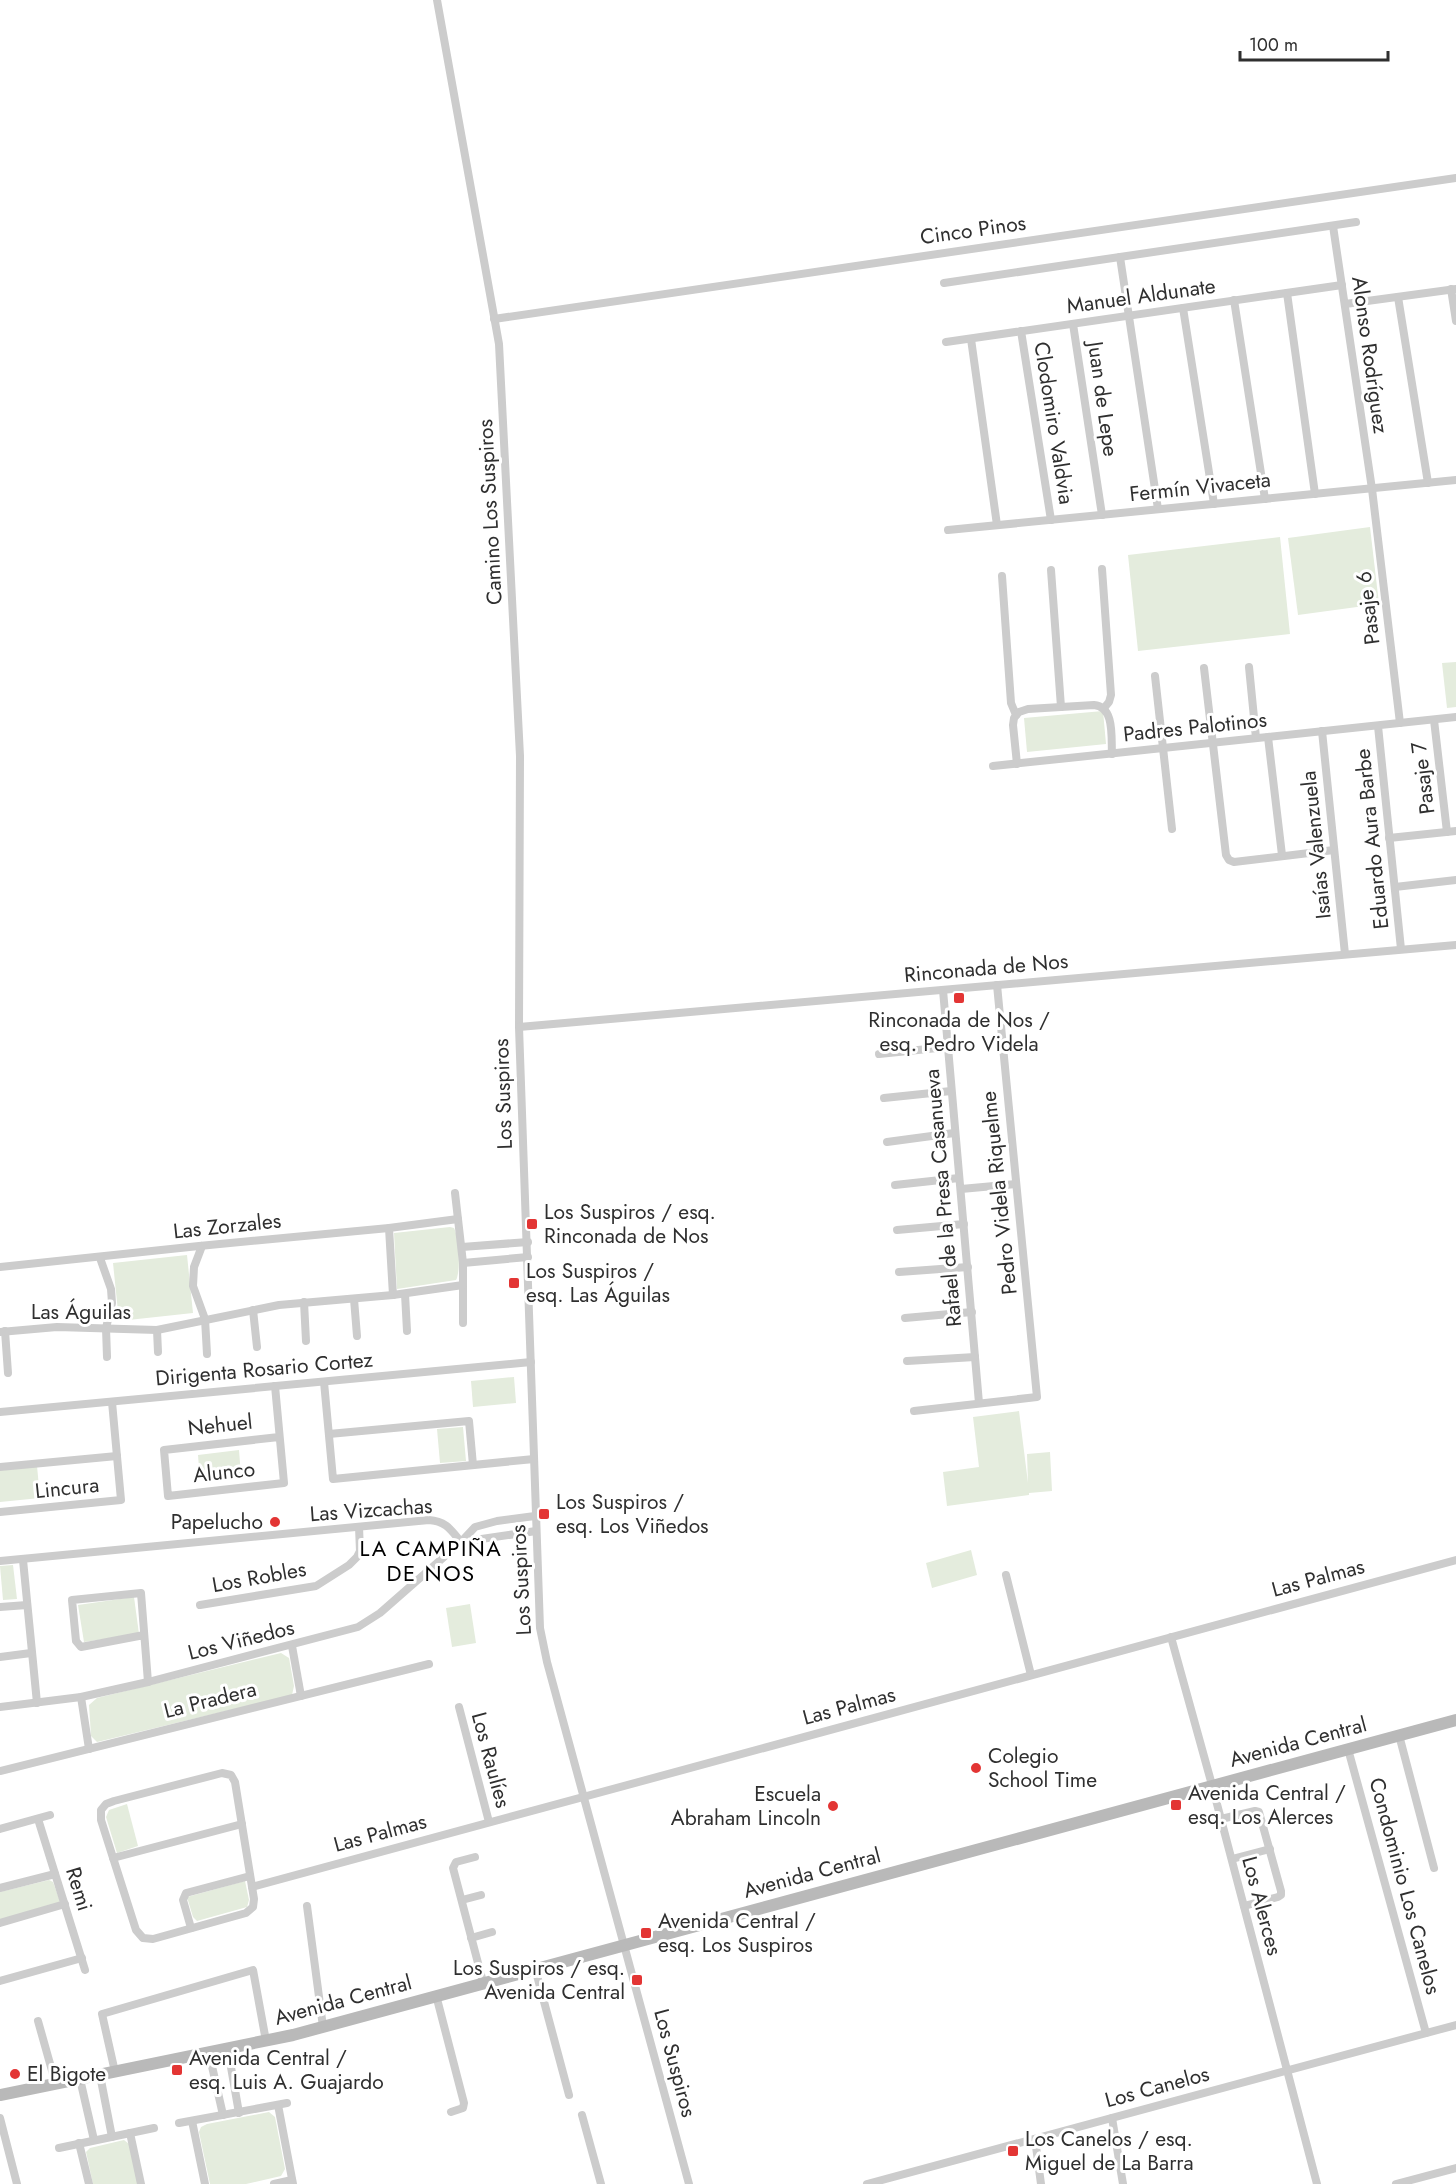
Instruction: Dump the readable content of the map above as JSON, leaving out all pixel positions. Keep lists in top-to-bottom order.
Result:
{
  "streets": {
    "street": [
      "Cinco Pinos",
      "Manuel Aldunate",
      "Alonso Rodríguez",
      "Juan de Lepe",
      "Clodomiro Valdvia",
      "Fermín Vivaceta",
      "Camino Los Suspiros",
      "Pasaje 6",
      "Padres Palotinos",
      "Pasaje 7",
      "Eduardo Aura Barbe",
      "Isaías Valenzuela",
      "Rinconada de Nos",
      "Los Suspiros",
      "Pedro Videla Riquelme",
      "Rafael de la Presa Casanueva",
      "Las Zorzales",
      "Las Águilas",
      "Dirigenta Rosario Cortez",
      "Nehuel",
      "Alunco",
      "Lincura",
      "Las Vizcachas",
      "Los Robles",
      "Las Palmas",
      "Los Viñedos",
      "La Pradera",
      "Avenida Central",
      "Los Raulíes",
      "Condominio Los Canelos",
      "Remi",
      "Los Alerces",
      "Los Canelos"
    ]
  },
  "crossings": [
    ["Cinco Pinos", "Camino Los Suspiros"],
    ["Manuel Aldunate", "Alonso Rodríguez"],
    ["Manuel Aldunate", "Juan de Lepe"],
    ["Manuel Aldunate", "Clodomiro Valdvia"],
    ["Alonso Rodríguez", "Fermín Vivaceta"],
    ["Alonso Rodríguez", "Pasaje 6"],
    ["Juan de Lepe", "Fermín Vivaceta"],
    ["Clodomiro Valdvia", "Fermín Vivaceta"],
    ["Fermín Vivaceta", "Pasaje 6"],
    ["Camino Los Suspiros", "Rinconada de Nos"],
    ["Camino Los Suspiros", "Los Suspiros"],
    ["Pasaje 6", "Padres Palotinos"],
    ["Padres Palotinos", "Pasaje 7"],
    ["Padres Palotinos", "Eduardo Aura Barbe"],
    ["Padres Palotinos", "Isaías Valenzuela"],
    ["Eduardo Aura Barbe", "Rinconada de Nos"],
    ["Isaías Valenzuela", "Rinconada de Nos"],
    ["Rinconada de Nos", "Los Suspiros"],
    ["Rinconada de Nos", "Pedro Videla Riquelme"],
    ["Rinconada de Nos", "Rafael de la Presa Casanueva"],
    ["Los Suspiros", "Dirigenta Rosario Cortez"],
    ["Los Suspiros", "Las Palmas"],
    ["Los Suspiros", "Los Viñedos"],
    ["Los Suspiros", "Avenida Central"],
    ["Pedro Videla Riquelme", "Rafael de la Presa Casanueva"],
    ["Nehuel", "Alunco"],
    ["Las Vizcachas", "Los Robles"],
    ["Las Vizcachas", "Los Viñedos"],
    ["Las Palmas", "Los Raulíes"],
    ["Las Palmas", "Los Alerces"],
    ["Avenida Central", "Condominio Los Canelos"],
    ["Avenida Central", "Los Alerces"],
    ["Condominio Los Canelos", "Los Canelos"],
    ["Los Alerces", "Los Canelos"]
  ],
  "districts": ["LA CAMPIÑA DE NOS"],
  "places": {
    "transit": [
      "Rinconada de Nos / esq. Pedro Videla",
      "Los Suspiros / esq. Rinconada de Nos",
      "Los Suspiros / esq. Las Águilas",
      "Los Suspiros / esq. Los Viñedos",
      "Avenida Central / esq. Los Alerces",
      "Avenida Central / esq. Los Suspiros",
      "Los Suspiros / esq. Avenida Central",
      "Avenida Central / esq. Luis A. Guajardo",
      "Los Canelos / esq. Miguel de La Barra"
    ],
    "other": [
      "Papelucho",
      "Colegio School Time",
      "Escuela Abraham Lincoln",
      "El Bigote"
    ]
  },
  "scale_bar": "100 m"
}
